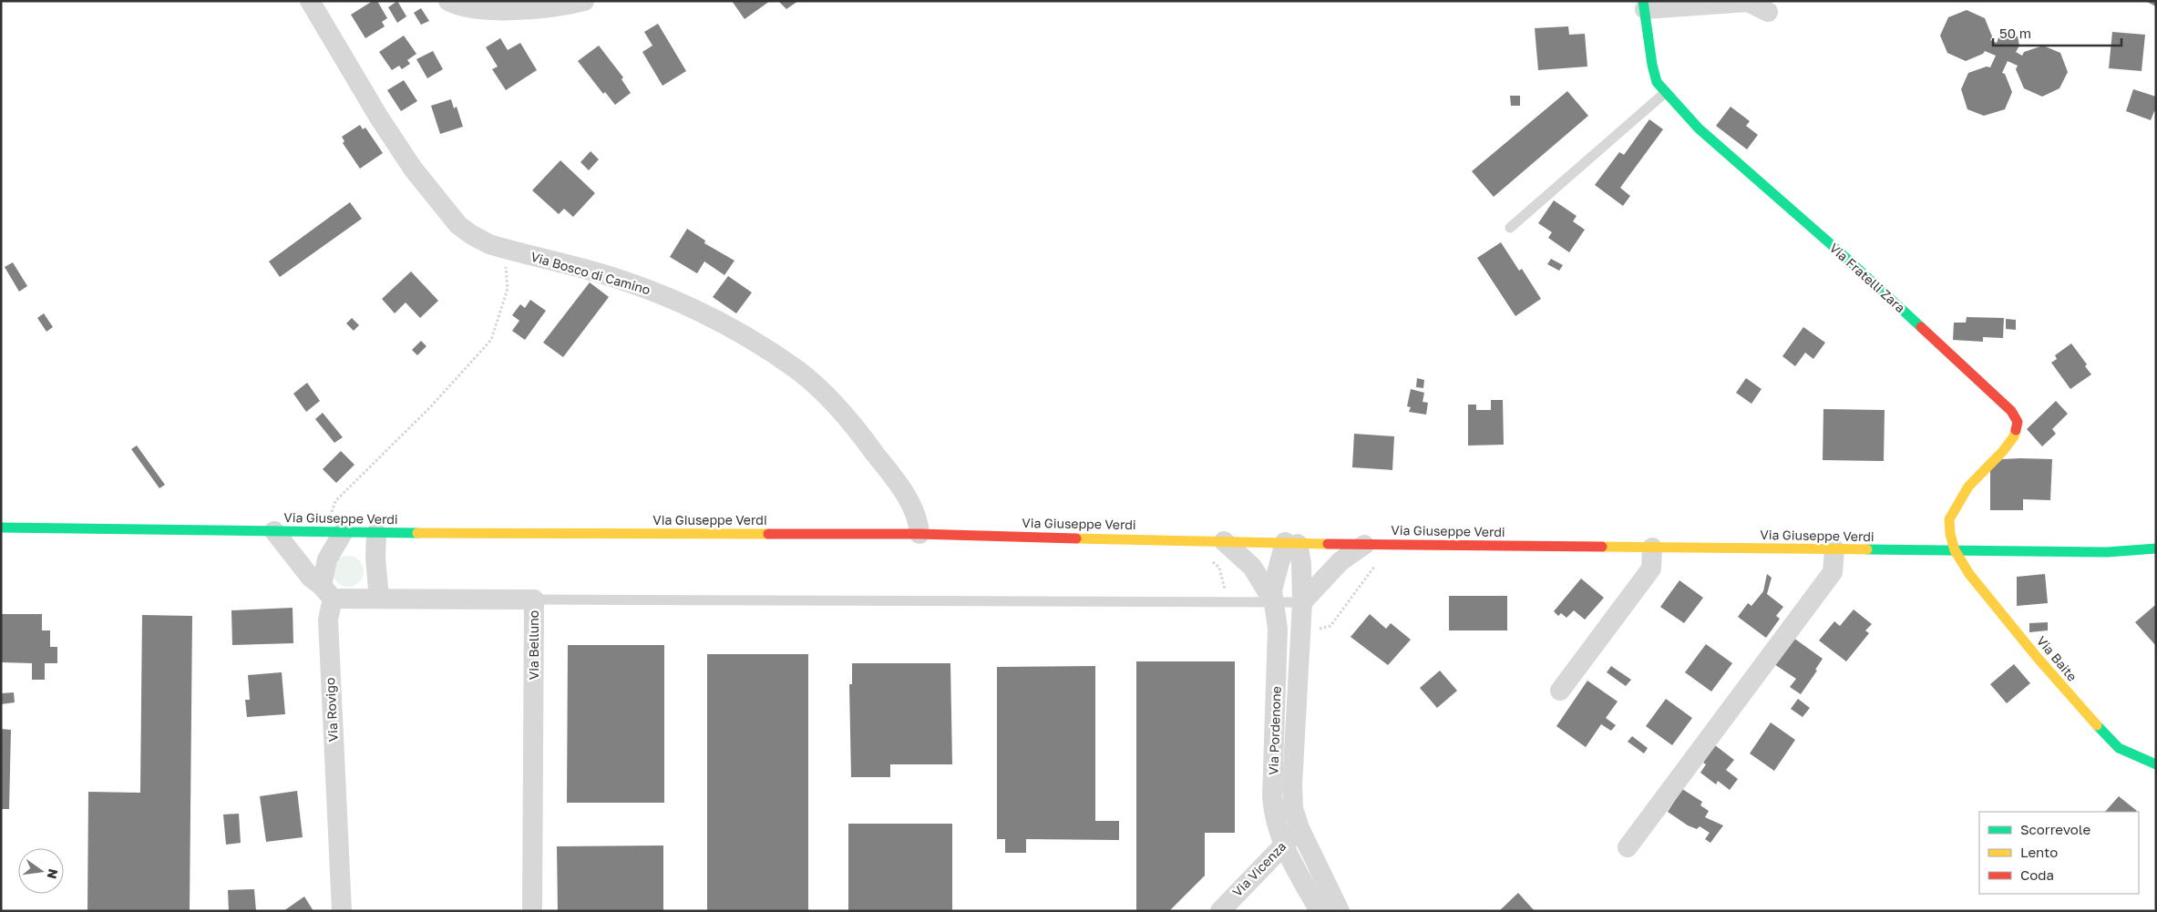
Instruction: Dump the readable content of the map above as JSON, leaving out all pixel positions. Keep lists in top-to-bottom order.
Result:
{
  "streets": {
    "main road": ["Via Fratelli Zara", "Via Giuseppe Verdi", "Via Baite"],
    "street": [
      "Via Bosco di Camino",
      "Via Belluno",
      "Via Rovigo",
      "Via Pordenone",
      "Via Vicenza"
    ]
  },
  "crossings": [
    ["Via Bosco di Camino", "Via Giuseppe Verdi"],
    ["Via Fratelli Zara", "Via Giuseppe Verdi"],
    ["Via Fratelli Zara", "Via Baite"],
    ["Via Giuseppe Verdi", "Via Baite"],
    ["Via Giuseppe Verdi", "Via Rovigo"],
    ["Via Giuseppe Verdi", "Via Pordenone"],
    ["Via Belluno", "Via Rovigo"],
    ["Via Pordenone", "Via Vicenza"]
  ],
  "legend": ["Scorrevole", "Lento", "Coda"],
  "scale_bar": "50 m",
  "north": "right"
}
